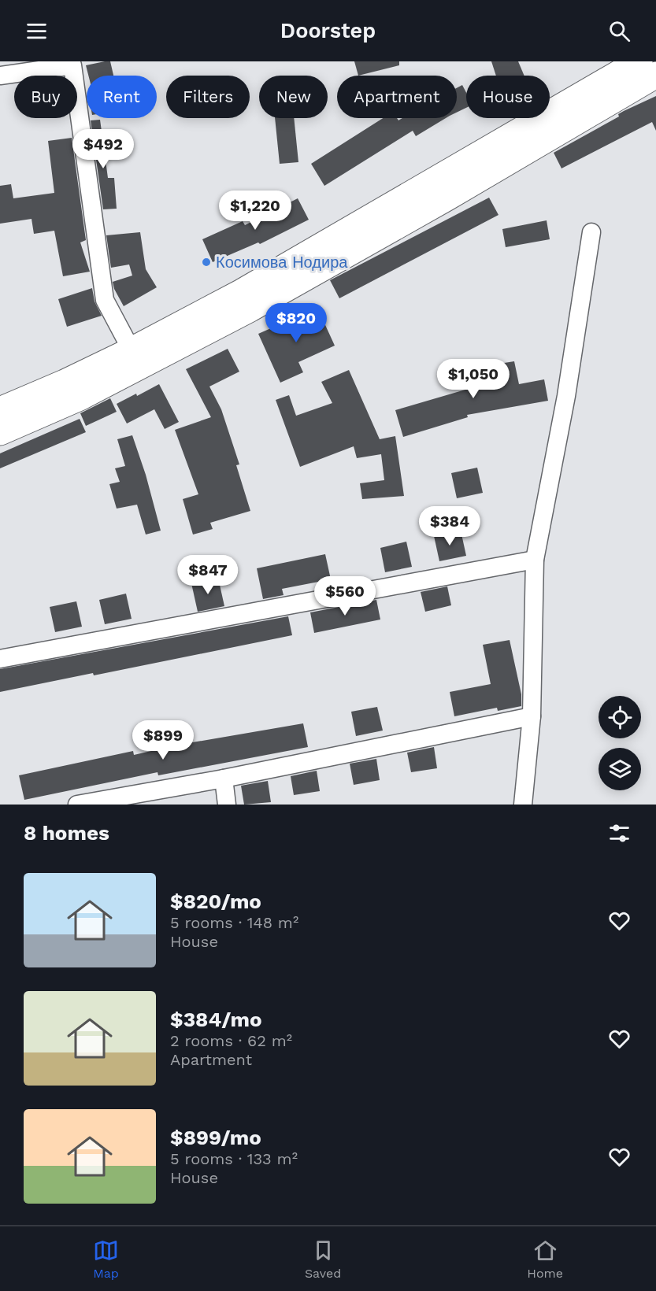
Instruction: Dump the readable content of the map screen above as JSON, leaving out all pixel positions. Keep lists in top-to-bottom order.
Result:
{
  "places": ["Косимова Нодира"],
  "page": {
    "header": "Doorstep",
    "chip": [
      "Buy",
      "Rent",
      "Filters",
      "New",
      "Apartment",
      "House"
    ],
    "price": [
      "$492",
      "$1,220",
      "$820",
      "$1,050",
      "$384",
      "$847",
      "$560",
      "$899"
    ],
    "heading": "8 homes",
    "list": [
      {
        "name": "$820/mo",
        "note": "5 rooms · 148 m² · House"
      },
      {
        "name": "$384/mo",
        "note": "2 rooms · 62 m² · Apartment"
      },
      {
        "name": "$899/mo",
        "note": "5 rooms · 133 m² · House"
      }
    ],
    "tabs": ["Map", "Saved", "Home"]
  }
}
